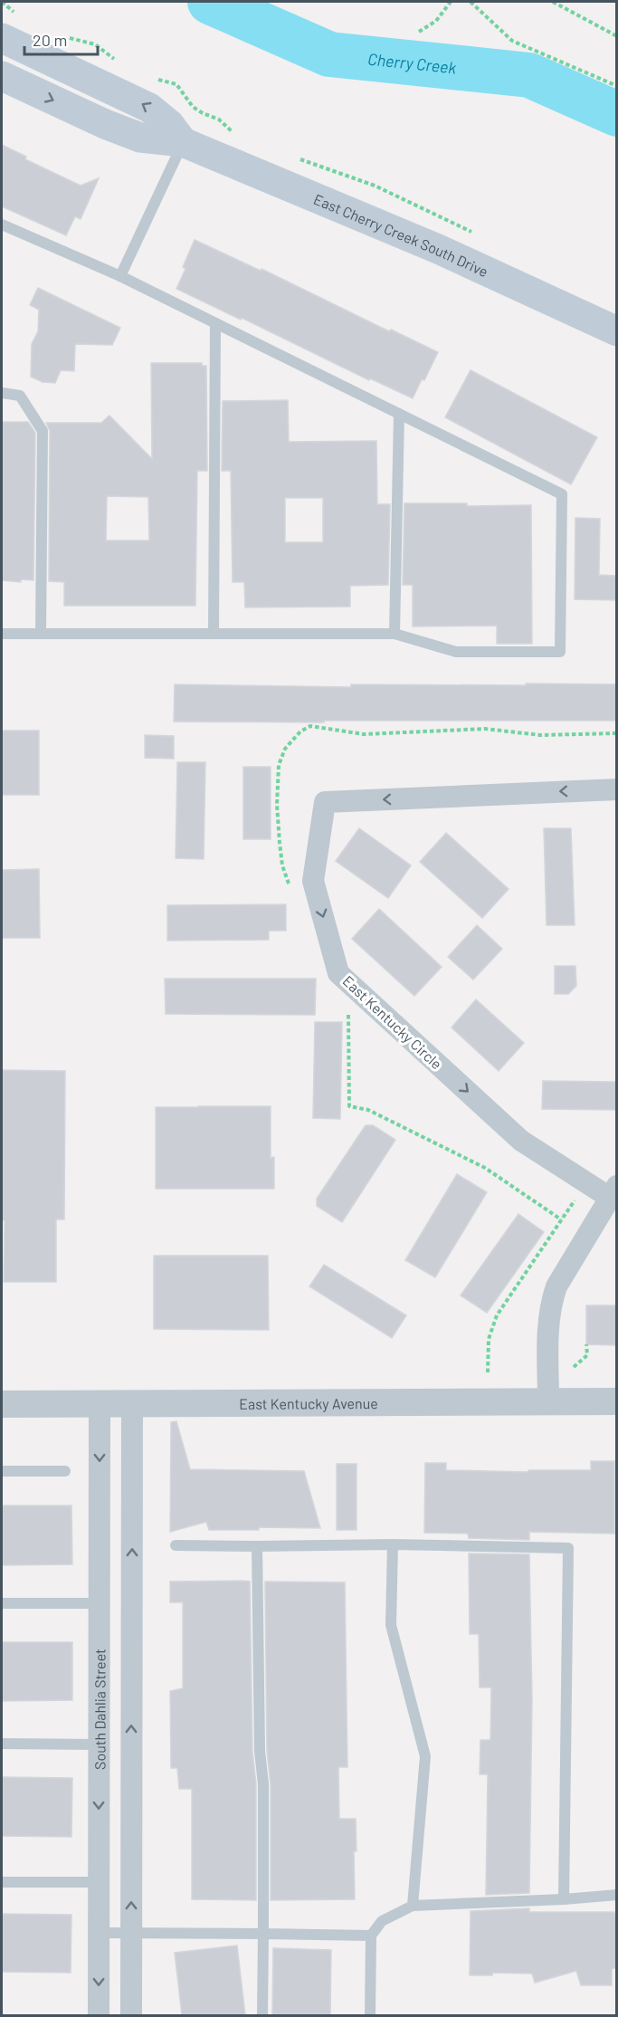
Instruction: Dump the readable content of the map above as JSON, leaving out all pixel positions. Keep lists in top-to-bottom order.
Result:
{
  "streets": {
    "main road": ["East Cherry Creek South Drive"],
    "street": ["East Kentucky Circle", "East Kentucky Avenue", "South Dahlia Street"]
  },
  "crossings": [
    ["East Kentucky Circle", "East Kentucky Avenue"],
    ["East Kentucky Avenue", "South Dahlia Street"]
  ],
  "water": ["Cherry Creek"],
  "scale_bar": "20 m"
}
